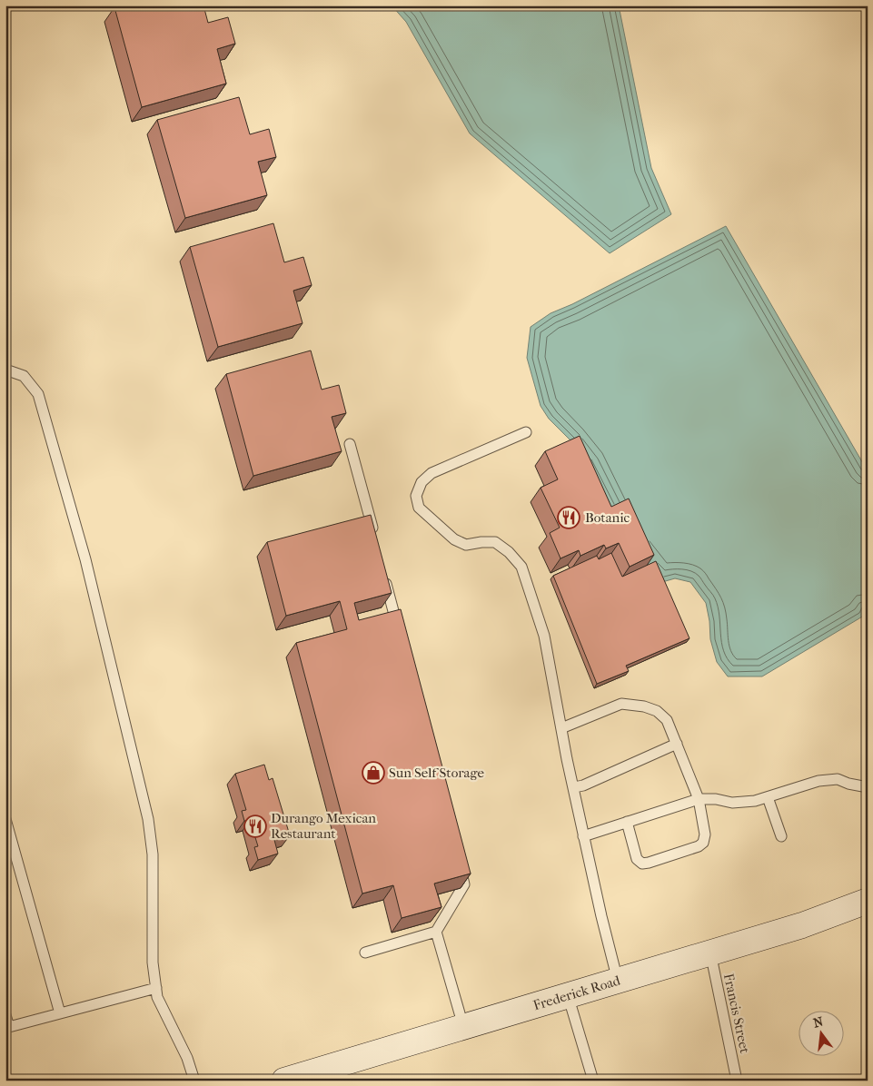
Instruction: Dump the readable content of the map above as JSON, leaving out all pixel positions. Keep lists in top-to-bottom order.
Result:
{
  "streets": {
    "main road": ["Frederick Road"],
    "lane": ["Francis Street"]
  },
  "crossings": [
    ["Frederick Road", "Francis Street"]
  ],
  "places": {
    "restaurant": ["Botanic", "Durango Mexican Restaurant"],
    "shop": ["Sun Self Storage"]
  },
  "north": "top"
}
